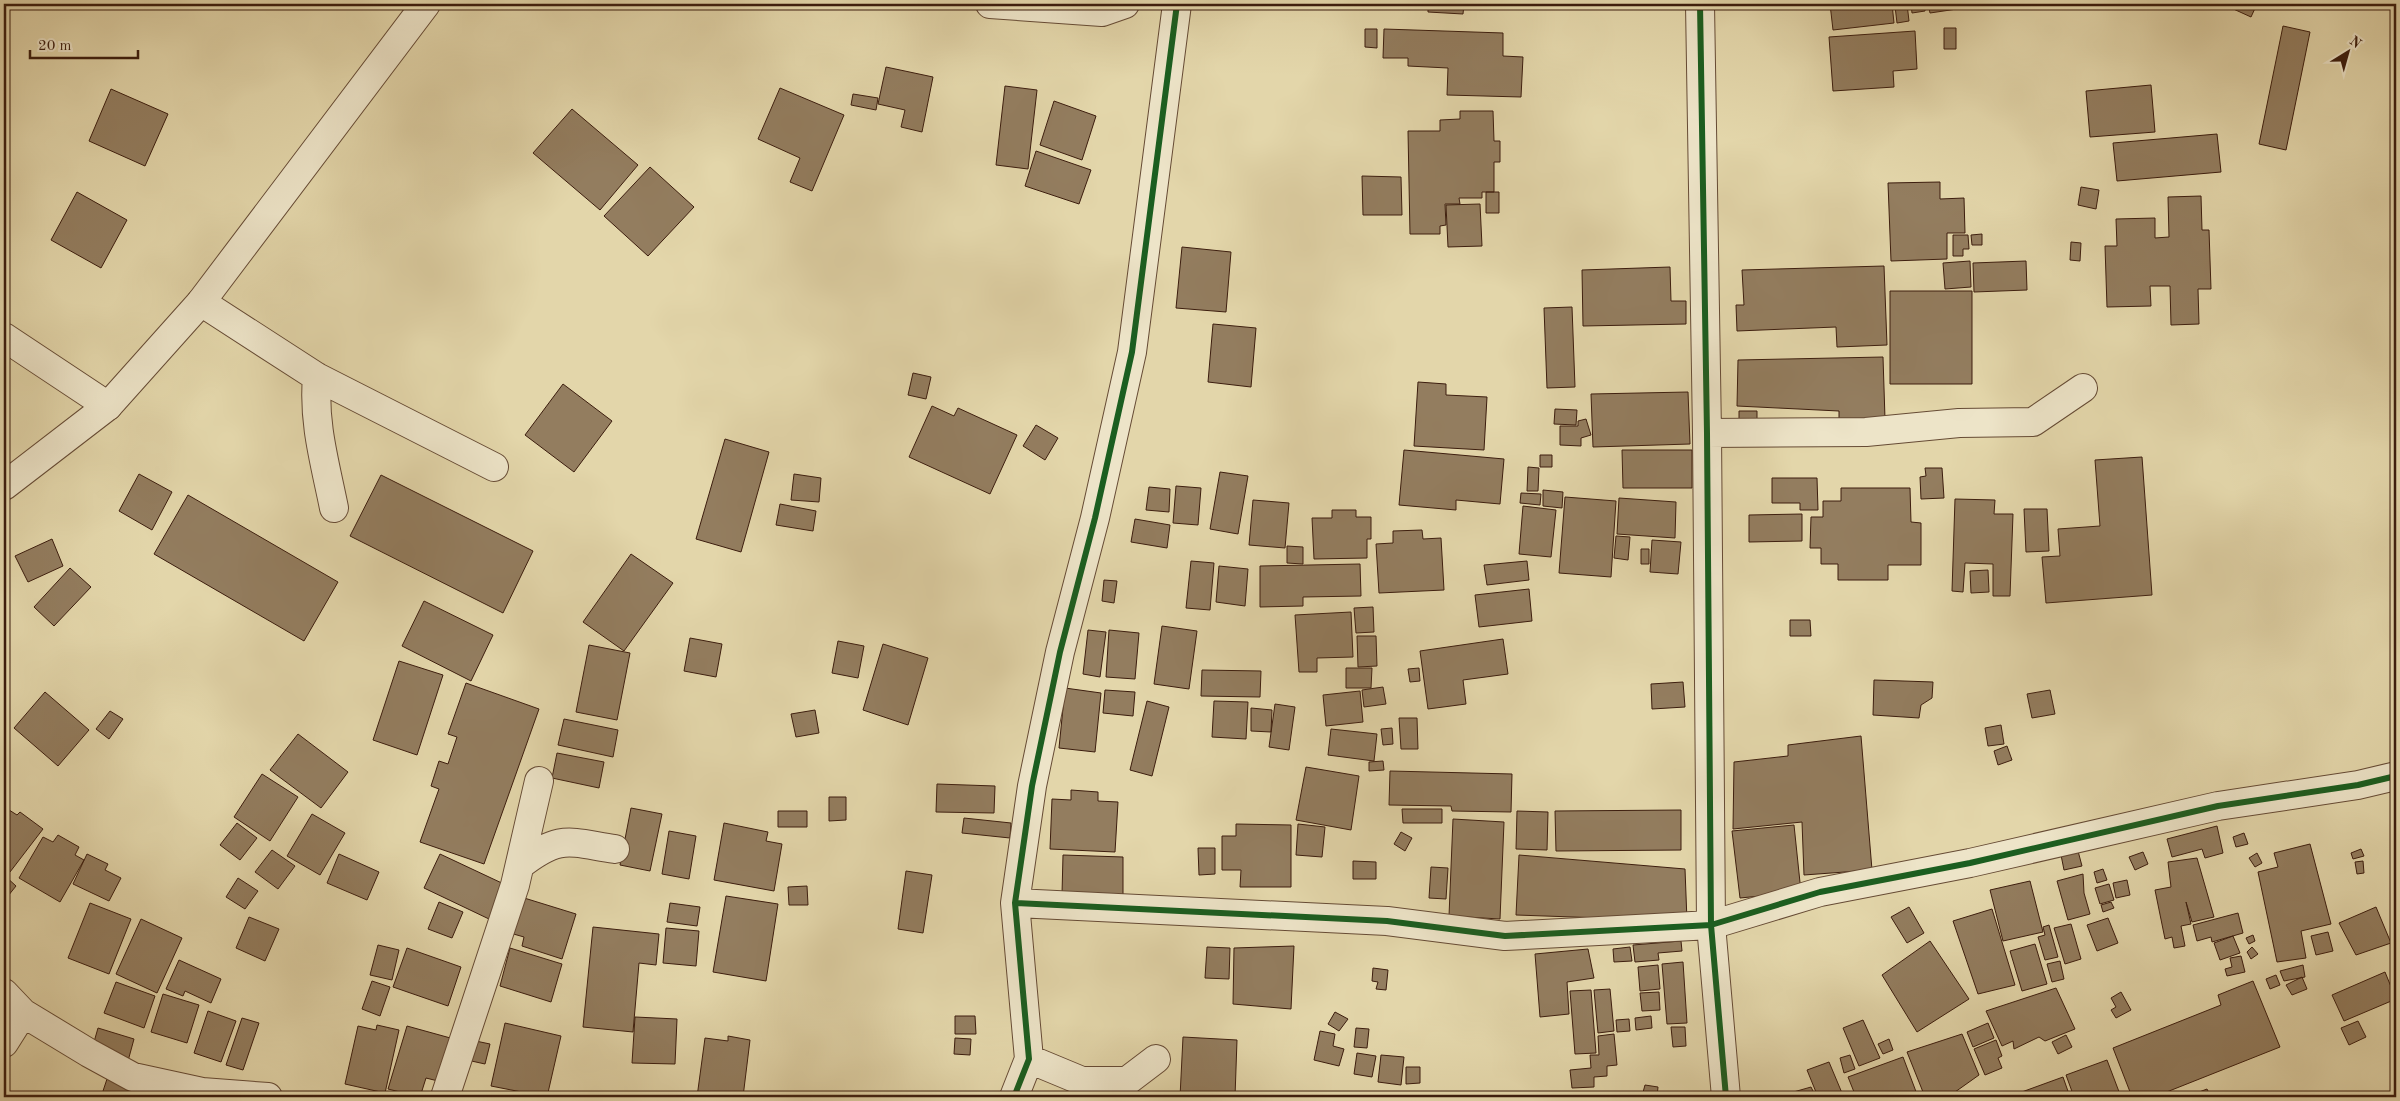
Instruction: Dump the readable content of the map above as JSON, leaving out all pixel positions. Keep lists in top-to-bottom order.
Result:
{
  "scale_bar": "20 m",
  "north": "top right"
}
